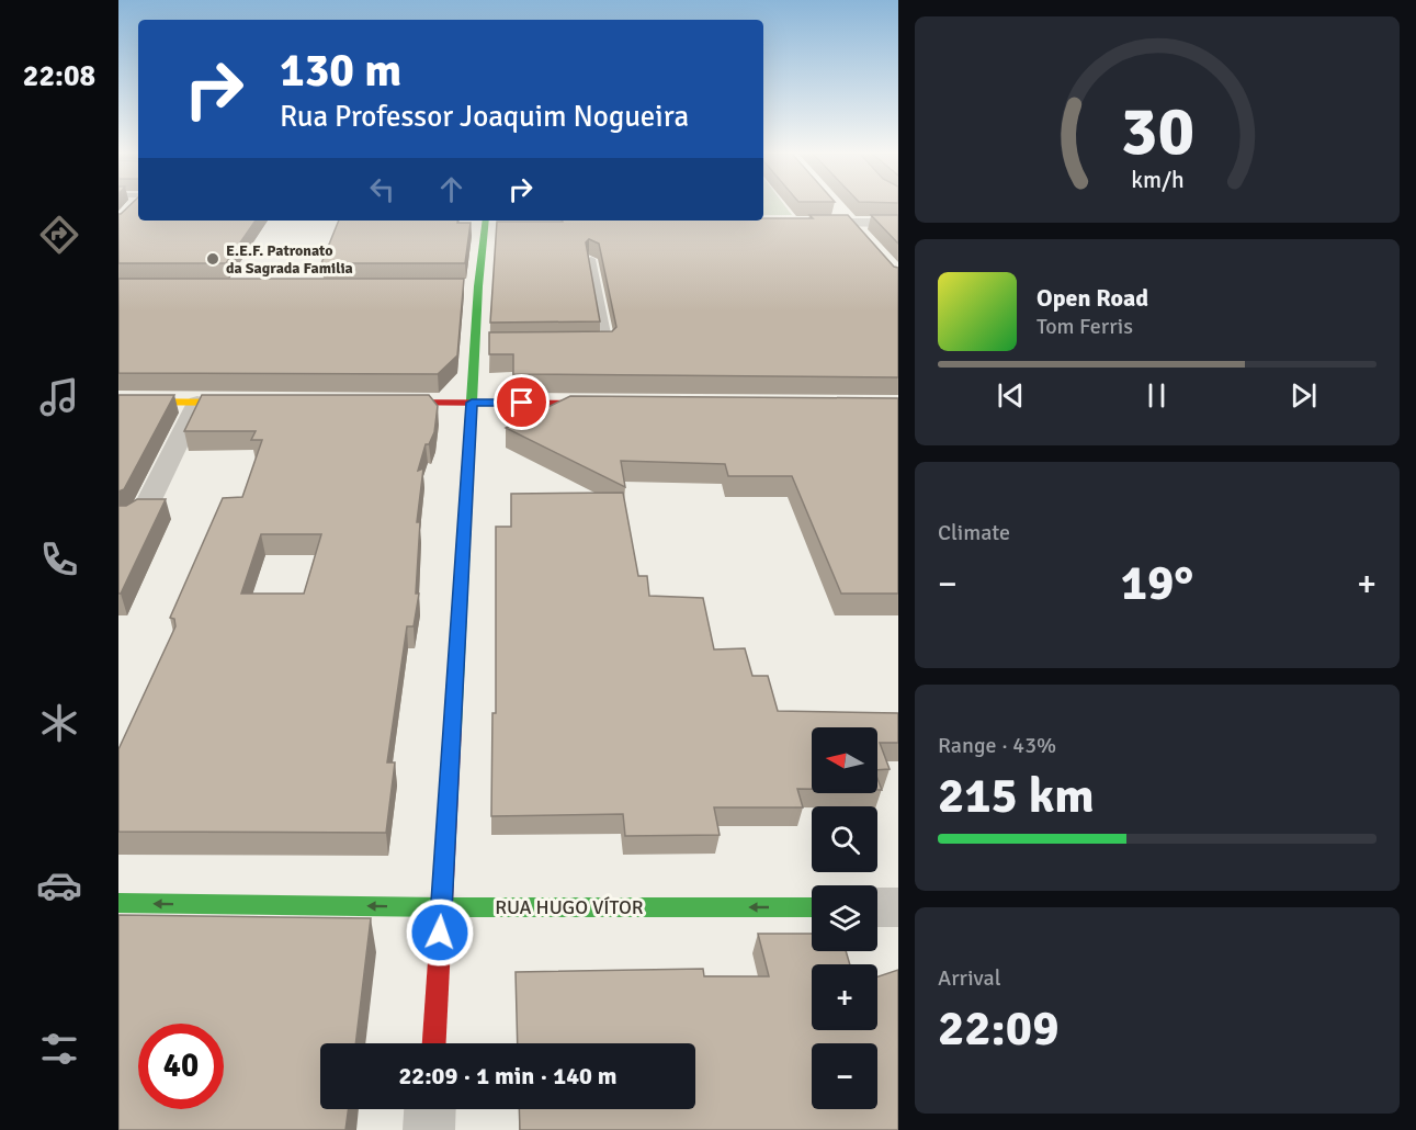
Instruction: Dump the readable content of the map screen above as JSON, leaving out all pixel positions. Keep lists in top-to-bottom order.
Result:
{
  "streets": {
    "street": ["RUA HUGO VÍTOR"]
  },
  "one_way": ["RUA HUGO VÍTOR"],
  "places": ["E.E.F. Patronato da Sagrada Familia"],
  "north": "left",
  "page": {
    "tabs": "22:08",
    "turn": ["130 m", "Rua Professor Joaquim Nogueira"],
    "song": ["Open Road", "Tom Ferris"],
    "tile": [
      "Climate",
      ["Range · 43%", "215 km"],
      ["Arrival", "22:09"]
    ],
    "heat": ["−", "19°", "+"],
    "map_buttons": ["+", "−"],
    "limit": "40",
    "trip": "22:09 · 1 min · 140 m",
    "gauge": ["30", "km/h"]
  }
}
